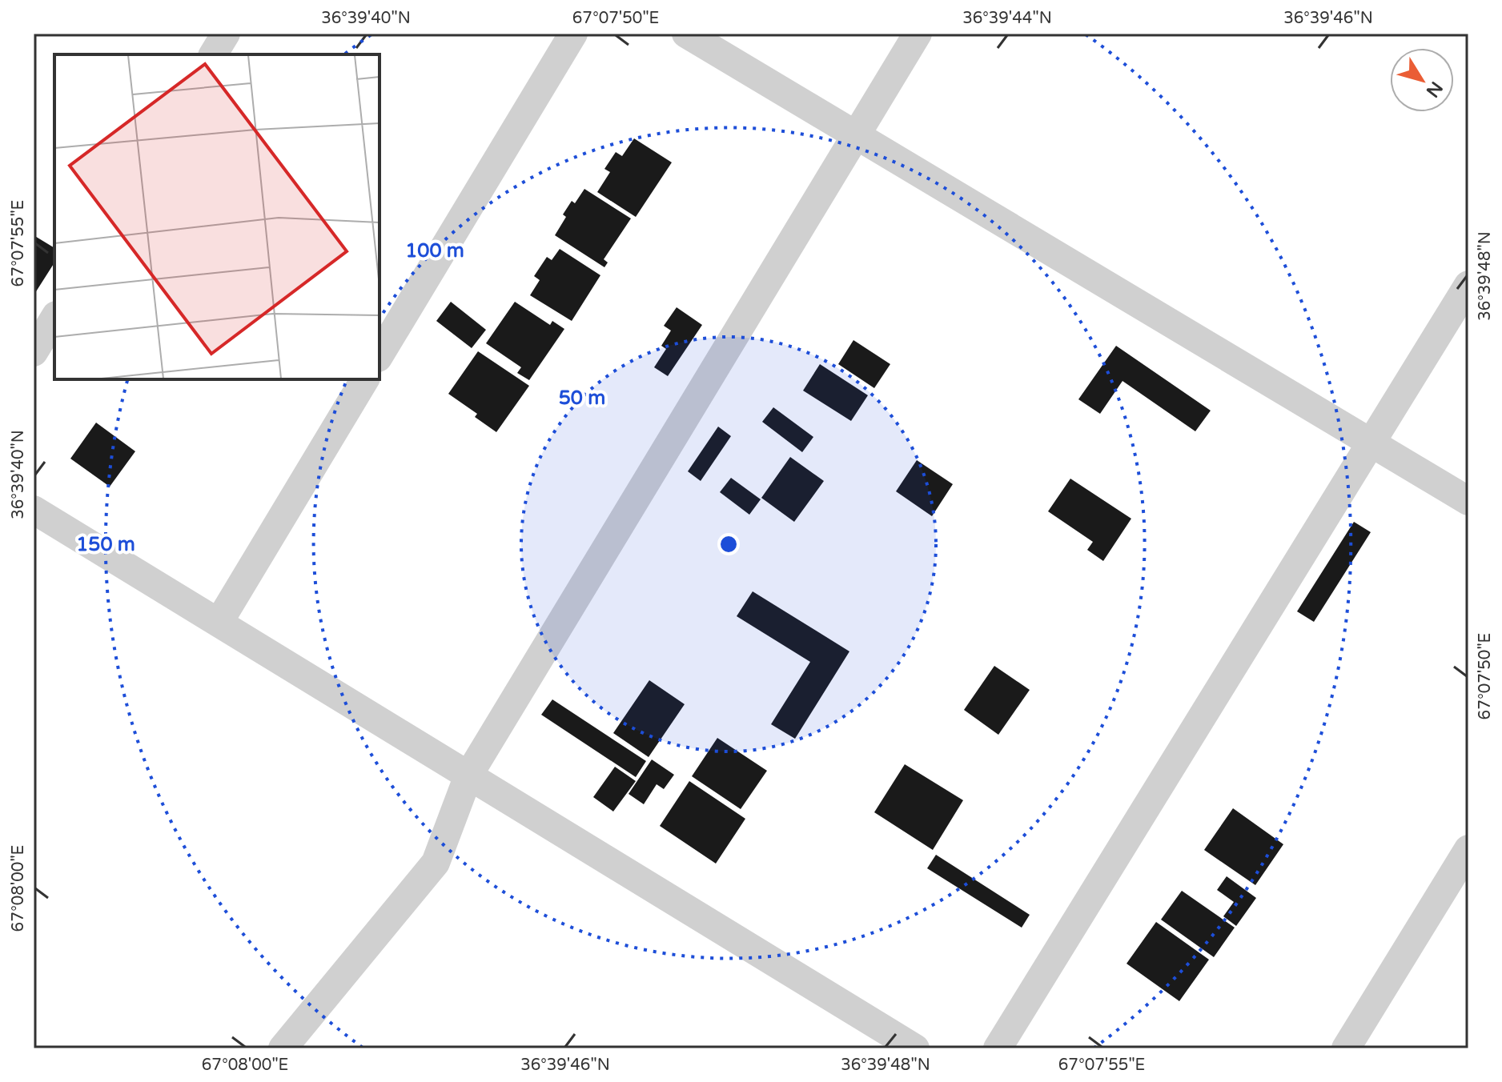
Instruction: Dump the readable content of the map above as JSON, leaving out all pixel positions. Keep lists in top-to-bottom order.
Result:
{
  "north": "bottom right",
  "coordinates": [
    "36°39'40\"N",
    "67°07'50\"E",
    "36°39'44\"N",
    "36°39'46\"N",
    "67°07'55\"E",
    "36°39'48\"N",
    "67°08'00\"E"
  ],
  "rings": ["100 m", "50 m", "150 m"]
}
